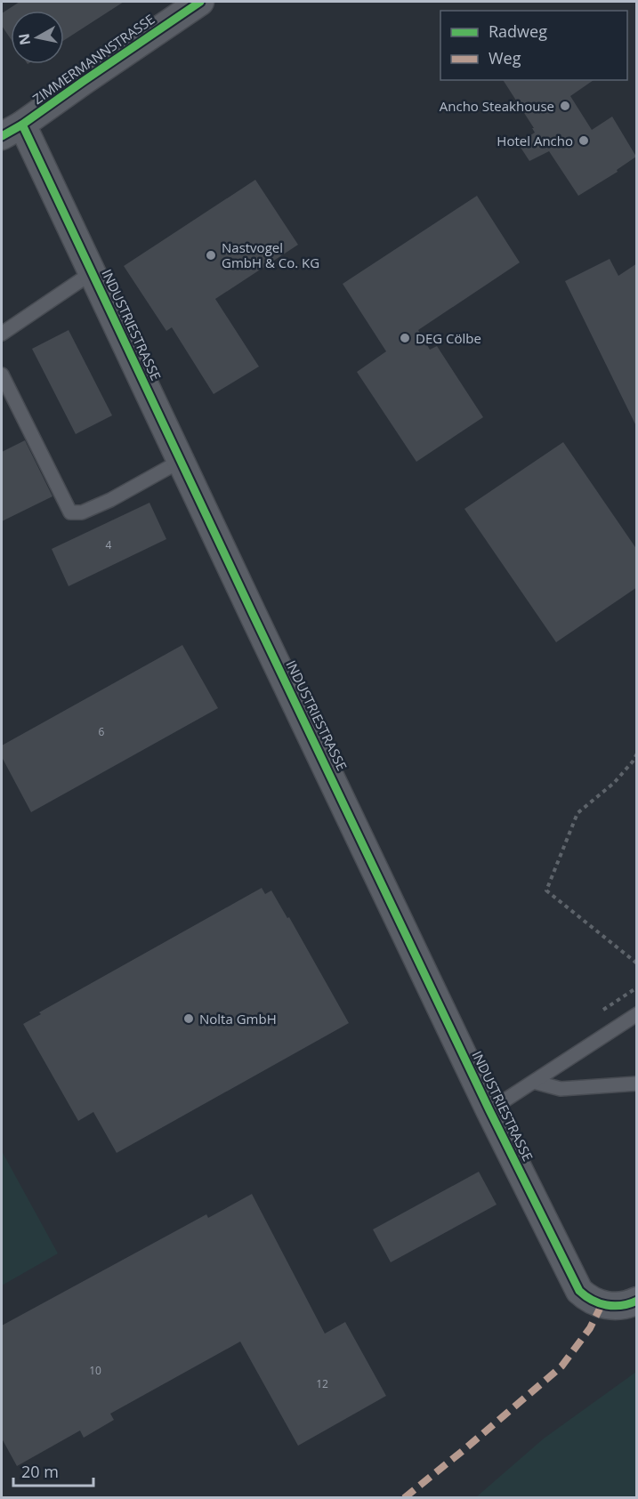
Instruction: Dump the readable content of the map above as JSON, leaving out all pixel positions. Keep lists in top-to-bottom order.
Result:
{
  "streets": {
    "street": ["ZIMMERMANNSTRASSE", "INDUSTRIESTRASSE"]
  },
  "crossings": [
    ["ZIMMERMANNSTRASSE", "INDUSTRIESTRASSE"]
  ],
  "places": [
    "Ancho Steakhouse",
    "Hotel Ancho",
    "Nastvogel GmbH & Co. KG",
    "DEG Cölbe",
    "Nolta GmbH"
  ],
  "house_numbers": [
    "4",
    "6",
    "10",
    "12"
  ],
  "legend": ["Radweg", "Weg"],
  "scale_bar": "20 m",
  "north": "left"
}
